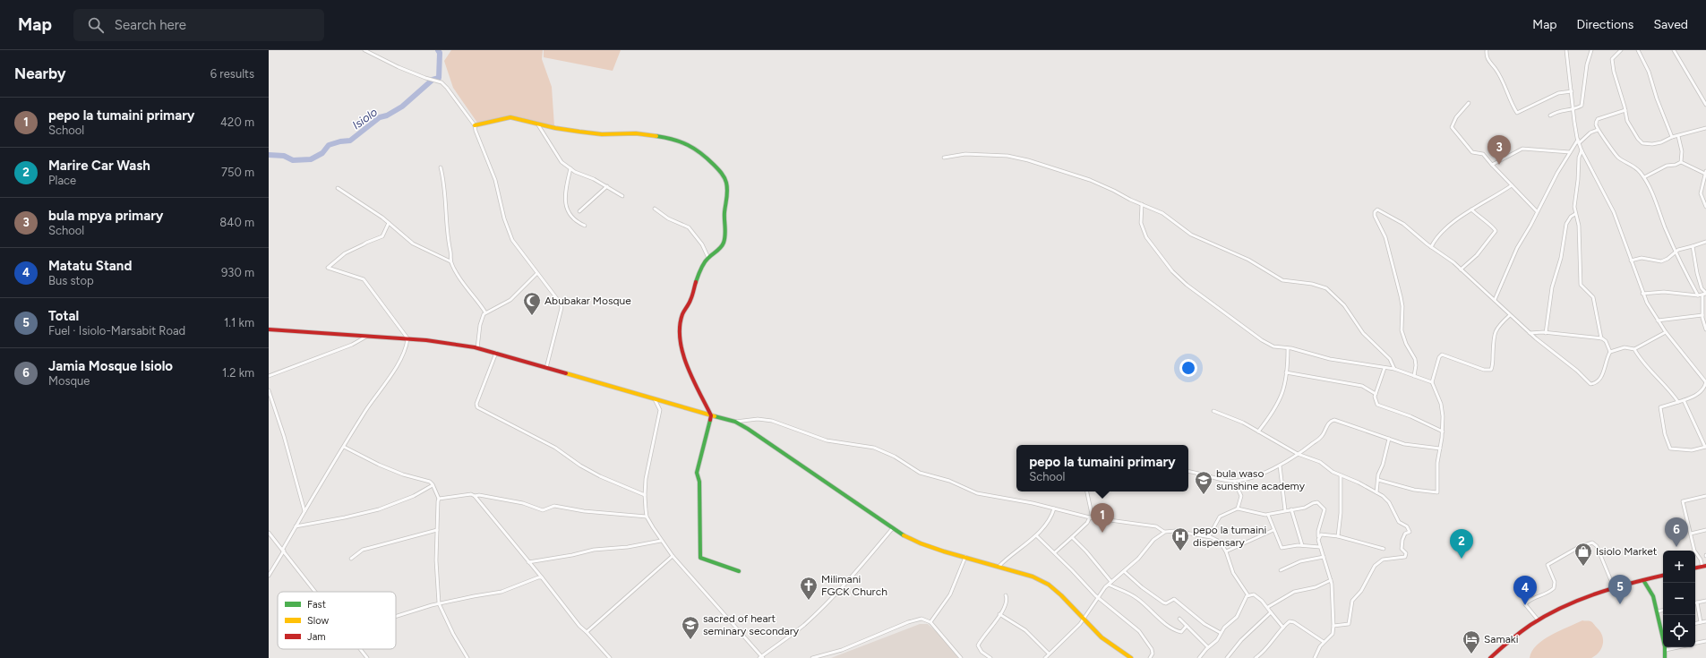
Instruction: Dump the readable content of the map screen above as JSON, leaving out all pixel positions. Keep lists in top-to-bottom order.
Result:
{
  "water": ["Isiolo"],
  "places": {
    "mosque": ["Abubakar Mosque"],
    "school or university": ["bula waso sunshine academy", "sacred of heart seminary secondary"],
    "hospital": ["pepo la tumaini dispensary"],
    "shop": ["Isiolo Market"],
    "church": ["Milimani FGCK Church"],
    "hotel": ["Samaki"]
  },
  "legend": ["Fast", "Slow", "Jam"],
  "page": {
    "header": "Map",
    "search": "Search here",
    "nav": ["Map", "Directions", "Saved"],
    "heading": ["Nearby", "6 results"],
    "list": [
      {
        "mark": "1",
        "name": "pepo la tumaini primary",
        "note": "School",
        "value": "420 m"
      },
      {
        "mark": "2",
        "name": "Marire Car Wash",
        "note": "Place",
        "value": "750 m"
      },
      {
        "mark": "3",
        "name": "bula mpya primary",
        "note": "School",
        "value": "840 m"
      },
      {
        "mark": "4",
        "name": "Matatu Stand",
        "note": "Bus stop",
        "value": "930 m"
      },
      {
        "mark": "5",
        "name": "Total",
        "note": "Fuel · Isiolo-Marsabit Road",
        "value": "1.1 km"
      },
      {
        "mark": "6",
        "name": "Jamia Mosque Isiolo",
        "note": "Mosque",
        "value": "1.2 km"
      }
    ],
    "pins": [
      "3",
      "1",
      "6",
      "2",
      "5",
      "4"
    ],
    "popup": ["pepo la tumaini primary", "School"],
    "map_buttons": ["+", "−"]
  }
}
